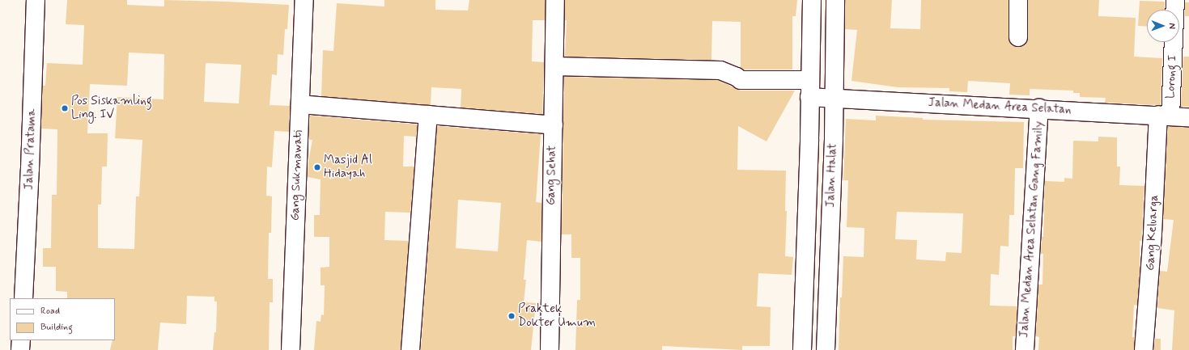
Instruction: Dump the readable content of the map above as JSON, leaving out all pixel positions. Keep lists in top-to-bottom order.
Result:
{
  "streets": {
    "street": [
      "Lorong I",
      "Jalan Medan Area Selatan",
      "Jalan Pratama",
      "Gang Sukmawati",
      "Gang Sehat",
      "Jalan Halat",
      "Jalan Medan Area Selatan Gang Family",
      "Gang Keluarga"
    ]
  },
  "crossings": [
    ["Lorong I", "Jalan Medan Area Selatan"],
    ["Lorong I", "Gang Keluarga"],
    ["Jalan Medan Area Selatan", "Gang Sehat"],
    ["Jalan Medan Area Selatan", "Jalan Halat"],
    ["Jalan Medan Area Selatan", "Jalan Medan Area Selatan Gang Family"],
    ["Jalan Medan Area Selatan", "Gang Keluarga"]
  ],
  "places": ["Pos Siskamling Ling. IV", "Masjid Al Hidayah", "Praktek Dokter Umum"],
  "legend": ["Road", "Building"],
  "north": "right"
}
